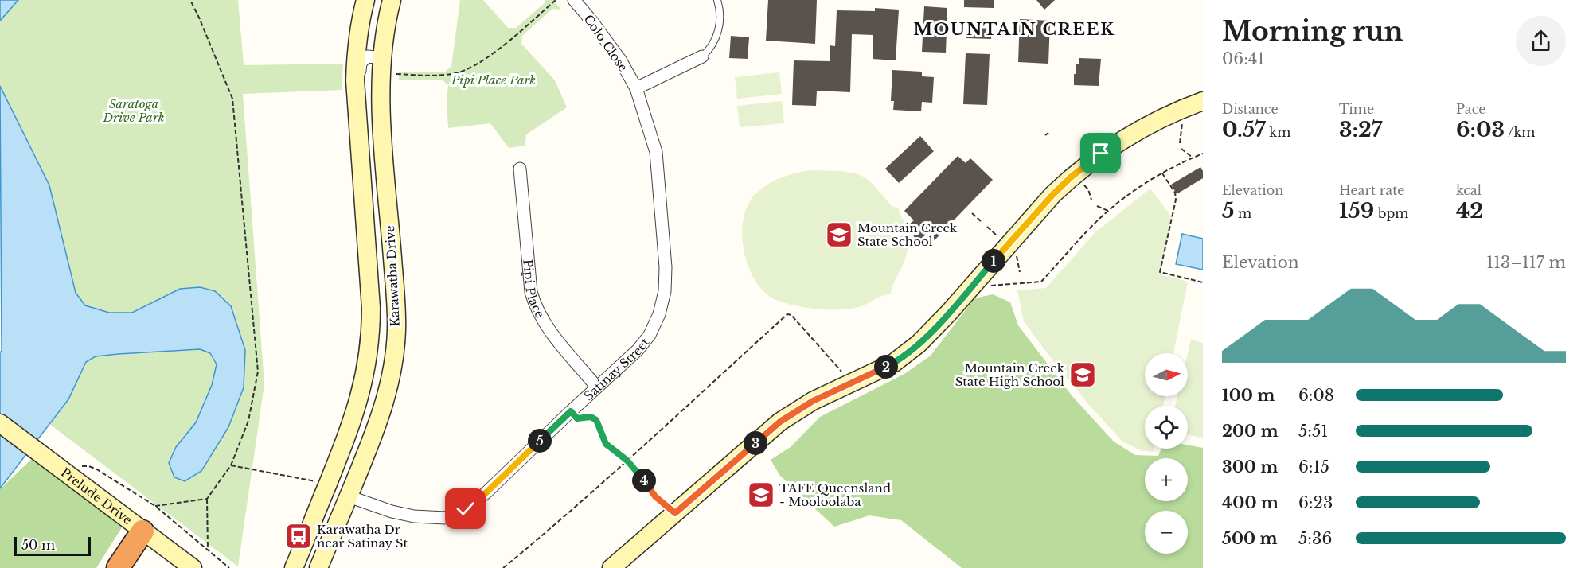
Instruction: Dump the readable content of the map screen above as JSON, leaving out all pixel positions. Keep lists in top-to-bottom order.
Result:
{
  "streets": {
    "main road": ["Karawatha Drive", "Prelude Drive"],
    "street": ["Colo Close", "Pipi Place", "Satinay Street"]
  },
  "crossings": [
    ["Colo Close", "Satinay Street"],
    ["Karawatha Drive", "Satinay Street"],
    ["Pipi Place", "Satinay Street"]
  ],
  "districts": ["MOUNTAIN CREEK"],
  "parks": ["Pipi Place Park", "Saratoga Drive Park"],
  "places": {
    "school or university": ["Mountain Creek State School", "Mountain Creek State High School", "TAFE Queensland - Mooloolaba"],
    "bus stop": ["Karawatha Dr near Satinay St"]
  },
  "scale_bar": "50 m",
  "north": "right",
  "page": {
    "heading": ["Morning run", "06:41"],
    "stats": [
      ["Distance", "0.57 km"],
      ["Time", "3:27"],
      ["Pace", "6:03 /km"],
      ["Elevation", "5 m"],
      ["Heart rate", "159 bpm"],
      ["kcal", "42"]
    ],
    "chart": ["Elevation", "113–117 m"],
    "pins": [
      "1",
      "2",
      "5",
      "3",
      "4"
    ],
    "map_buttons": ["+", "−"],
    "list": [
      {
        "name": "100 m",
        "note": "6:08"
      },
      {
        "name": "200 m",
        "note": "5:51"
      },
      {
        "name": "300 m",
        "note": "6:15"
      },
      {
        "name": "400 m",
        "note": "6:23"
      },
      {
        "name": "500 m",
        "note": "5:36"
      }
    ],
    "scale": "50 m"
  }
}
